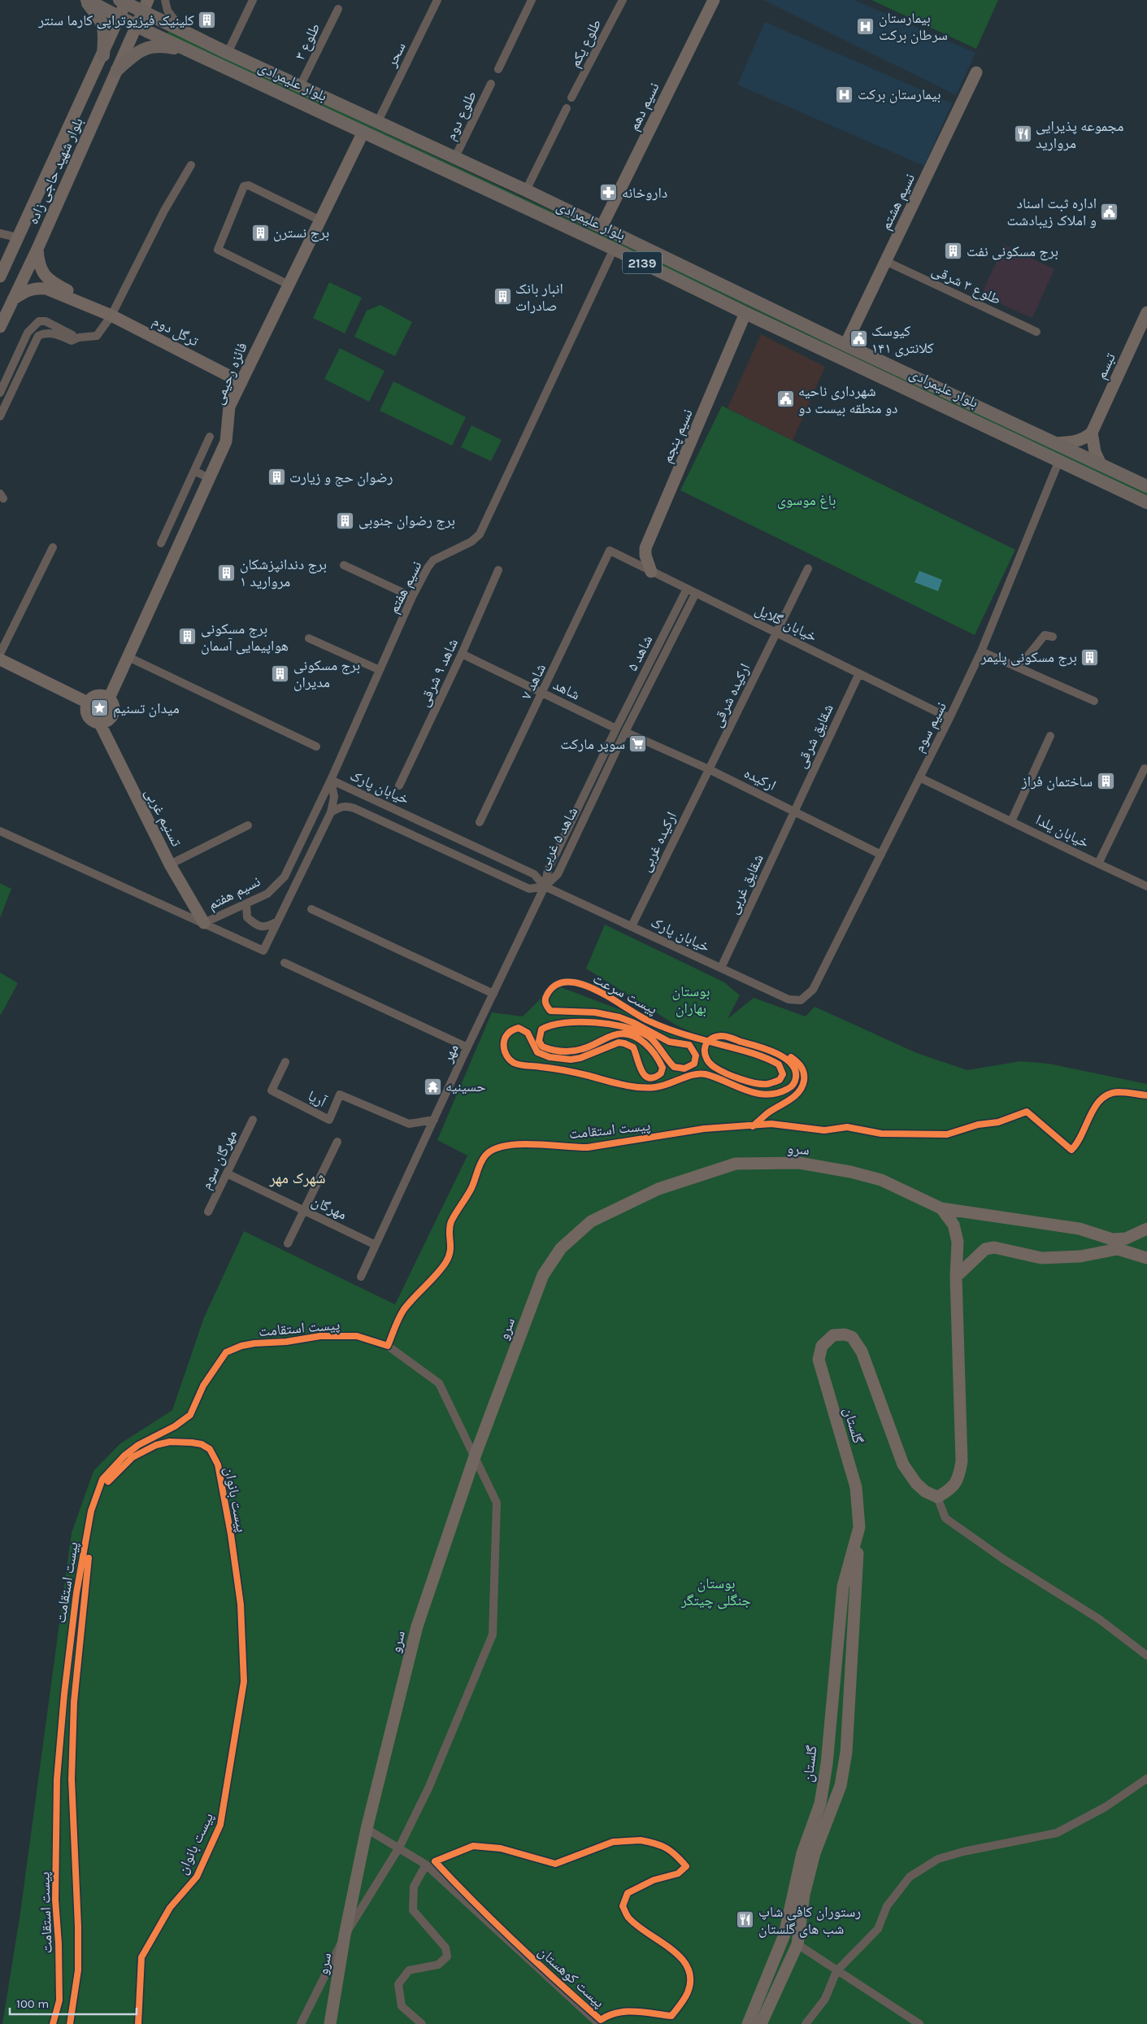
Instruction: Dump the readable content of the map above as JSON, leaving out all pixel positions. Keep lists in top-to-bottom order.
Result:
{
  "streets": {
    "main road": ["بلوار علیمرادی", "2139"],
    "street": [
      "طلوع ۳",
      "طلوع یکم",
      "سحر",
      "نسیم دهم",
      "طلوع دوم",
      "بلوار شهید حاجی زاده",
      "نسیم هشتم",
      "طلوع ۳ شرقی",
      "ترگل دوم",
      "تبسم",
      "فائزه رحیمی",
      "نسیم پنجم",
      "نسیم هفتم",
      "خیابان گلایل",
      "شاهد ۵",
      "شاهد ۹ شرقی",
      "شاهد ۷",
      "شاهد",
      "ارکیده شرقی",
      "نسیم سوم",
      "شقایق شرقی",
      "ارکیده",
      "خیابان پارک",
      "تسنیم غربی",
      "خیابان یلدا",
      "شاهد ۵ غربی",
      "ارکیده غربی",
      "شقایق غربی",
      "مهر",
      "آریا",
      "سرو",
      "مهرگان سوم",
      "مهرگان",
      "گلستان"
    ],
    "cycle path": [
      "پیست سرعت",
      "پیست استقامت",
      "پیست بانوان",
      "پیست کوهستان"
    ]
  },
  "crossings": [
    ["طلوع ۳", "بلوار علیمرادی"],
    ["سحر", "بلوار علیمرادی"],
    ["بلوار علیمرادی", "نسیم دهم"],
    ["بلوار علیمرادی", "طلوع دوم"],
    ["بلوار علیمرادی", "بلوار شهید حاجی زاده"],
    ["بلوار علیمرادی", "نسیم هشتم"],
    ["بلوار علیمرادی", "فائزه رحیمی"],
    ["بلوار علیمرادی", "نسیم پنجم"],
    ["بلوار علیمرادی", "نسیم هفتم"],
    ["بلوار علیمرادی", "نسیم سوم"],
    ["بلوار شهید حاجی زاده", "ترگل دوم"],
    ["نسیم هشتم", "طلوع ۳ شرقی"],
    ["ترگل دوم", "فائزه رحیمی"],
    ["فائزه رحیمی", "تسنیم غربی"],
    ["نسیم پنجم", "خیابان گلایل"],
    ["نسیم هفتم", "خیابان پارک"],
    ["نسیم هفتم", "تسنیم غربی"],
    ["خیابان گلایل", "شاهد ۵"],
    ["خیابان گلایل", "شاهد ۷"],
    ["خیابان گلایل", "ارکیده شرقی"],
    ["خیابان گلایل", "نسیم سوم"],
    ["خیابان گلایل", "شقایق شرقی"],
    ["شاهد ۵", "شاهد"],
    ["شاهد ۵", "ارکیده"],
    ["شاهد ۵", "شاهد ۵ غربی"],
    ["شاهد ۹ شرقی", "شاهد"],
    ["شاهد ۷", "شاهد"],
    ["شاهد", "شاهد ۵ غربی"],
    ["ارکیده شرقی", "ارکیده"],
    ["ارکیده شرقی", "ارکیده غربی"],
    ["نسیم سوم", "ارکیده"],
    ["نسیم سوم", "خیابان پارک"],
    ["نسیم سوم", "خیابان یلدا"],
    ["شقایق شرقی", "ارکیده"],
    ["شقایق شرقی", "شقایق غربی"],
    ["ارکیده", "شاهد ۵ غربی"],
    ["ارکیده", "ارکیده غربی"],
    ["ارکیده", "شقایق غربی"],
    ["خیابان پارک", "شاهد ۵ غربی"],
    ["خیابان پارک", "ارکیده غربی"],
    ["خیابان پارک", "شقایق غربی"],
    ["خیابان پارک", "مهر"],
    ["شاهد ۵ غربی", "مهر"],
    ["مهر", "آریا"],
    ["مهر", "مهرگان"],
    ["مهرگان سوم", "مهرگان"]
  ],
  "districts": ["شهرک مهر"],
  "parks": ["باغ موسوی", "بوستان بهاران", "بوستان جنگلی چیتگر"],
  "places": {
    "building": [
      "کلینیک فیزیوتراپی کارما سنتر",
      "برج نسترن",
      "برج مسکونی نفت",
      "انبار بانک صادرات",
      "رضوان حج و زیارت",
      "برج رضوان جنوبی",
      "برج دندانپزشکان مروارید ۱",
      "برج مسکونی هواپیمایی آسمان",
      "برج مسکونی پلیمر",
      "برج مسکونی مدیران",
      "ساختمان فراز"
    ],
    "hospital": ["بیمارستان سرطان برکت", "بیمارستان برکت"],
    "restaurant": ["مجموعه پذیرایی مروارید", "رستوران کافی شاپ شب های گلستان"],
    "pharmacy": ["داروخانه"],
    "public building": ["اداره ثبت اسناد و املاک زیبادشت", "کیوسک کلانتری ۱۴۱", "شهرداری ناحیه دو منطقه بیست دو"],
    "place": ["میدان تسنیم"],
    "supermarket": ["سوپر مارکت"],
    "temple": ["حسینیه"]
  },
  "scale_bar": "100 m"
}
